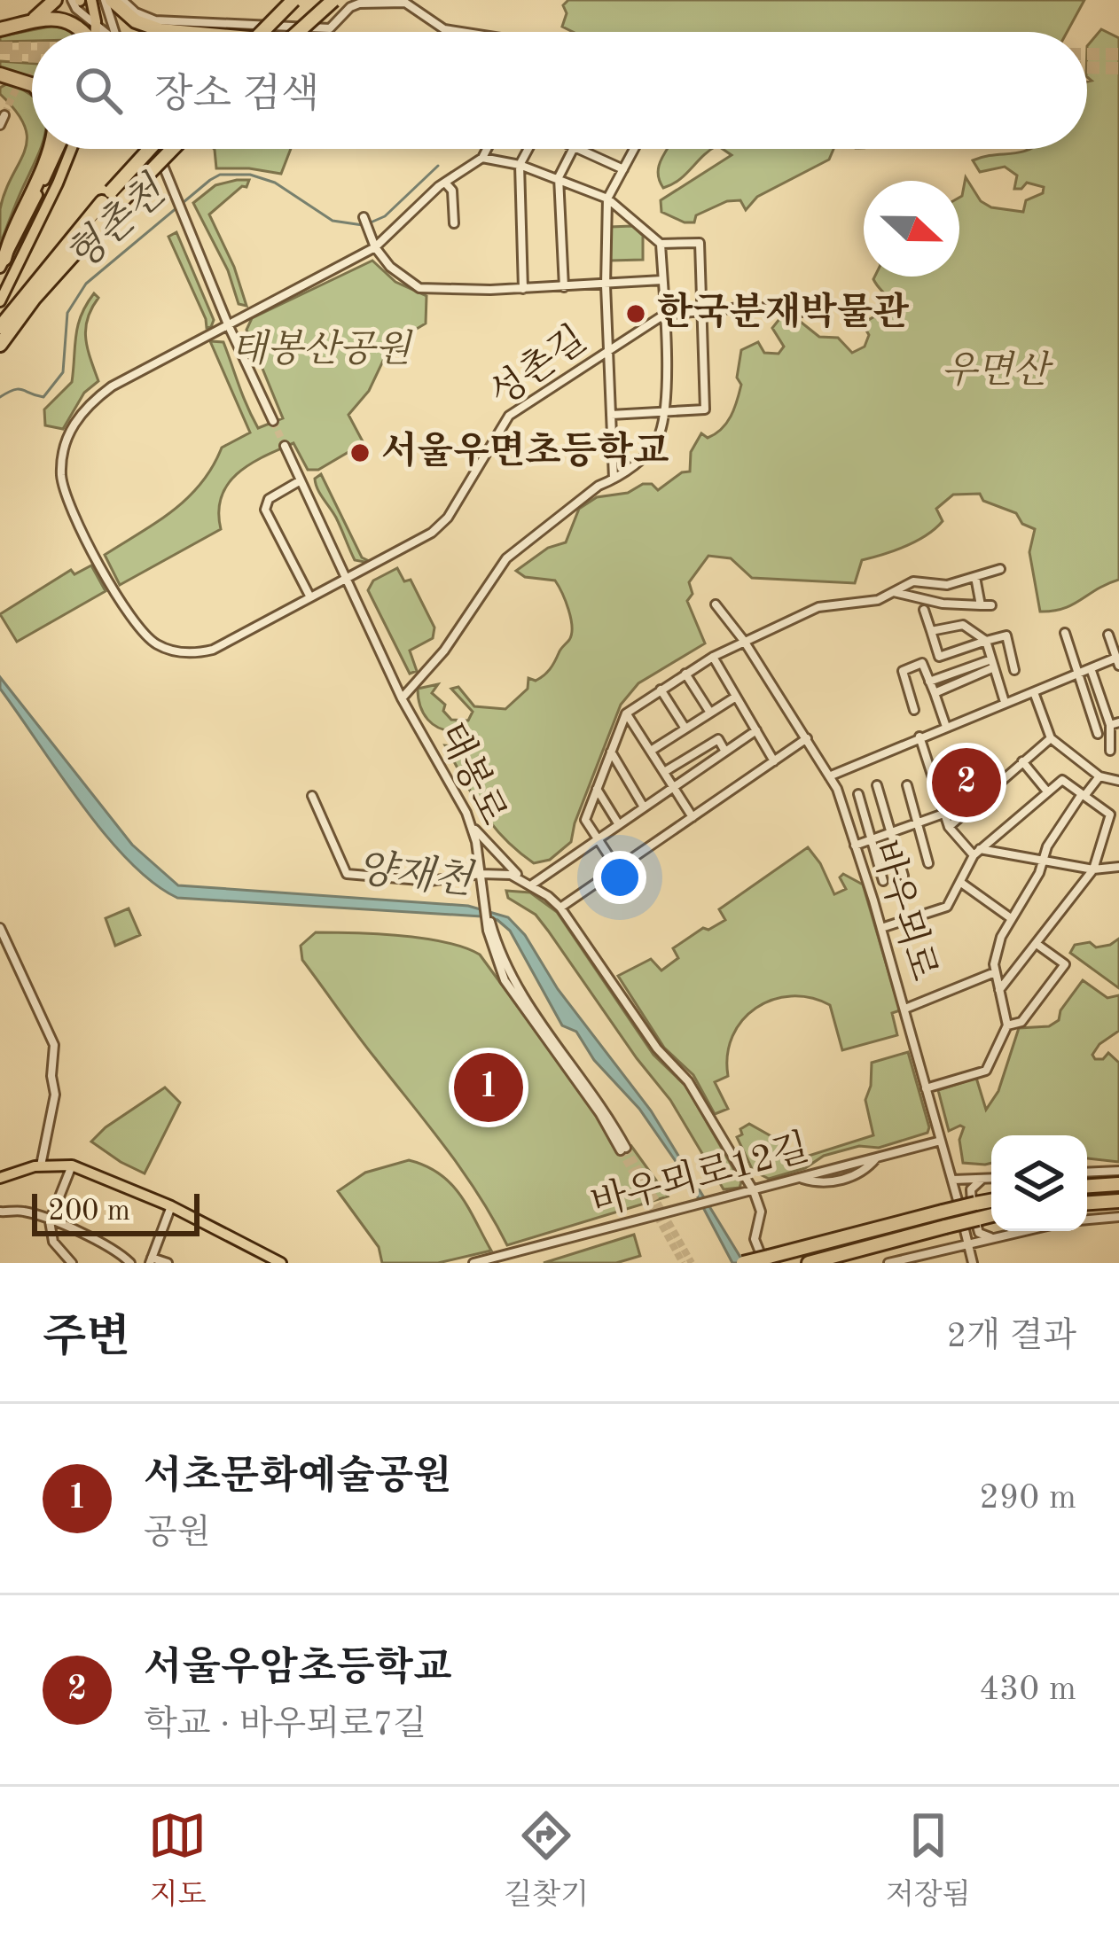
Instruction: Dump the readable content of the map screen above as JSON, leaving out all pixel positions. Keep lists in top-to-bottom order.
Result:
{
  "streets": {
    "street": [
      "성촌길",
      "태봉로",
      "바우뫼로",
      "바우뫼로12길"
    ]
  },
  "crossings": [
    ["성촌길", "태봉로"],
    ["태봉로", "바우뫼로12길"],
    ["바우뫼로", "바우뫼로12길"]
  ],
  "water": ["형촌천", "양재천"],
  "parks": ["태봉산공원", "우면산"],
  "places": ["한국분재박물관", "서울우면초등학교"],
  "scale_bar": "200 m",
  "north": "right",
  "page": {
    "search": "장소 검색",
    "pins": ["2", "1"],
    "scale": "200 m",
    "heading": ["주변", "2개 결과"],
    "list": [
      {
        "mark": "1",
        "name": "서초문화예술공원",
        "note": "공원",
        "value": "290 m"
      },
      {
        "mark": "2",
        "name": "서울우암초등학교",
        "note": "학교 · 바우뫼로7길",
        "value": "430 m"
      }
    ],
    "nav": ["지도", "길찾기", "저장됨"]
  }
}
